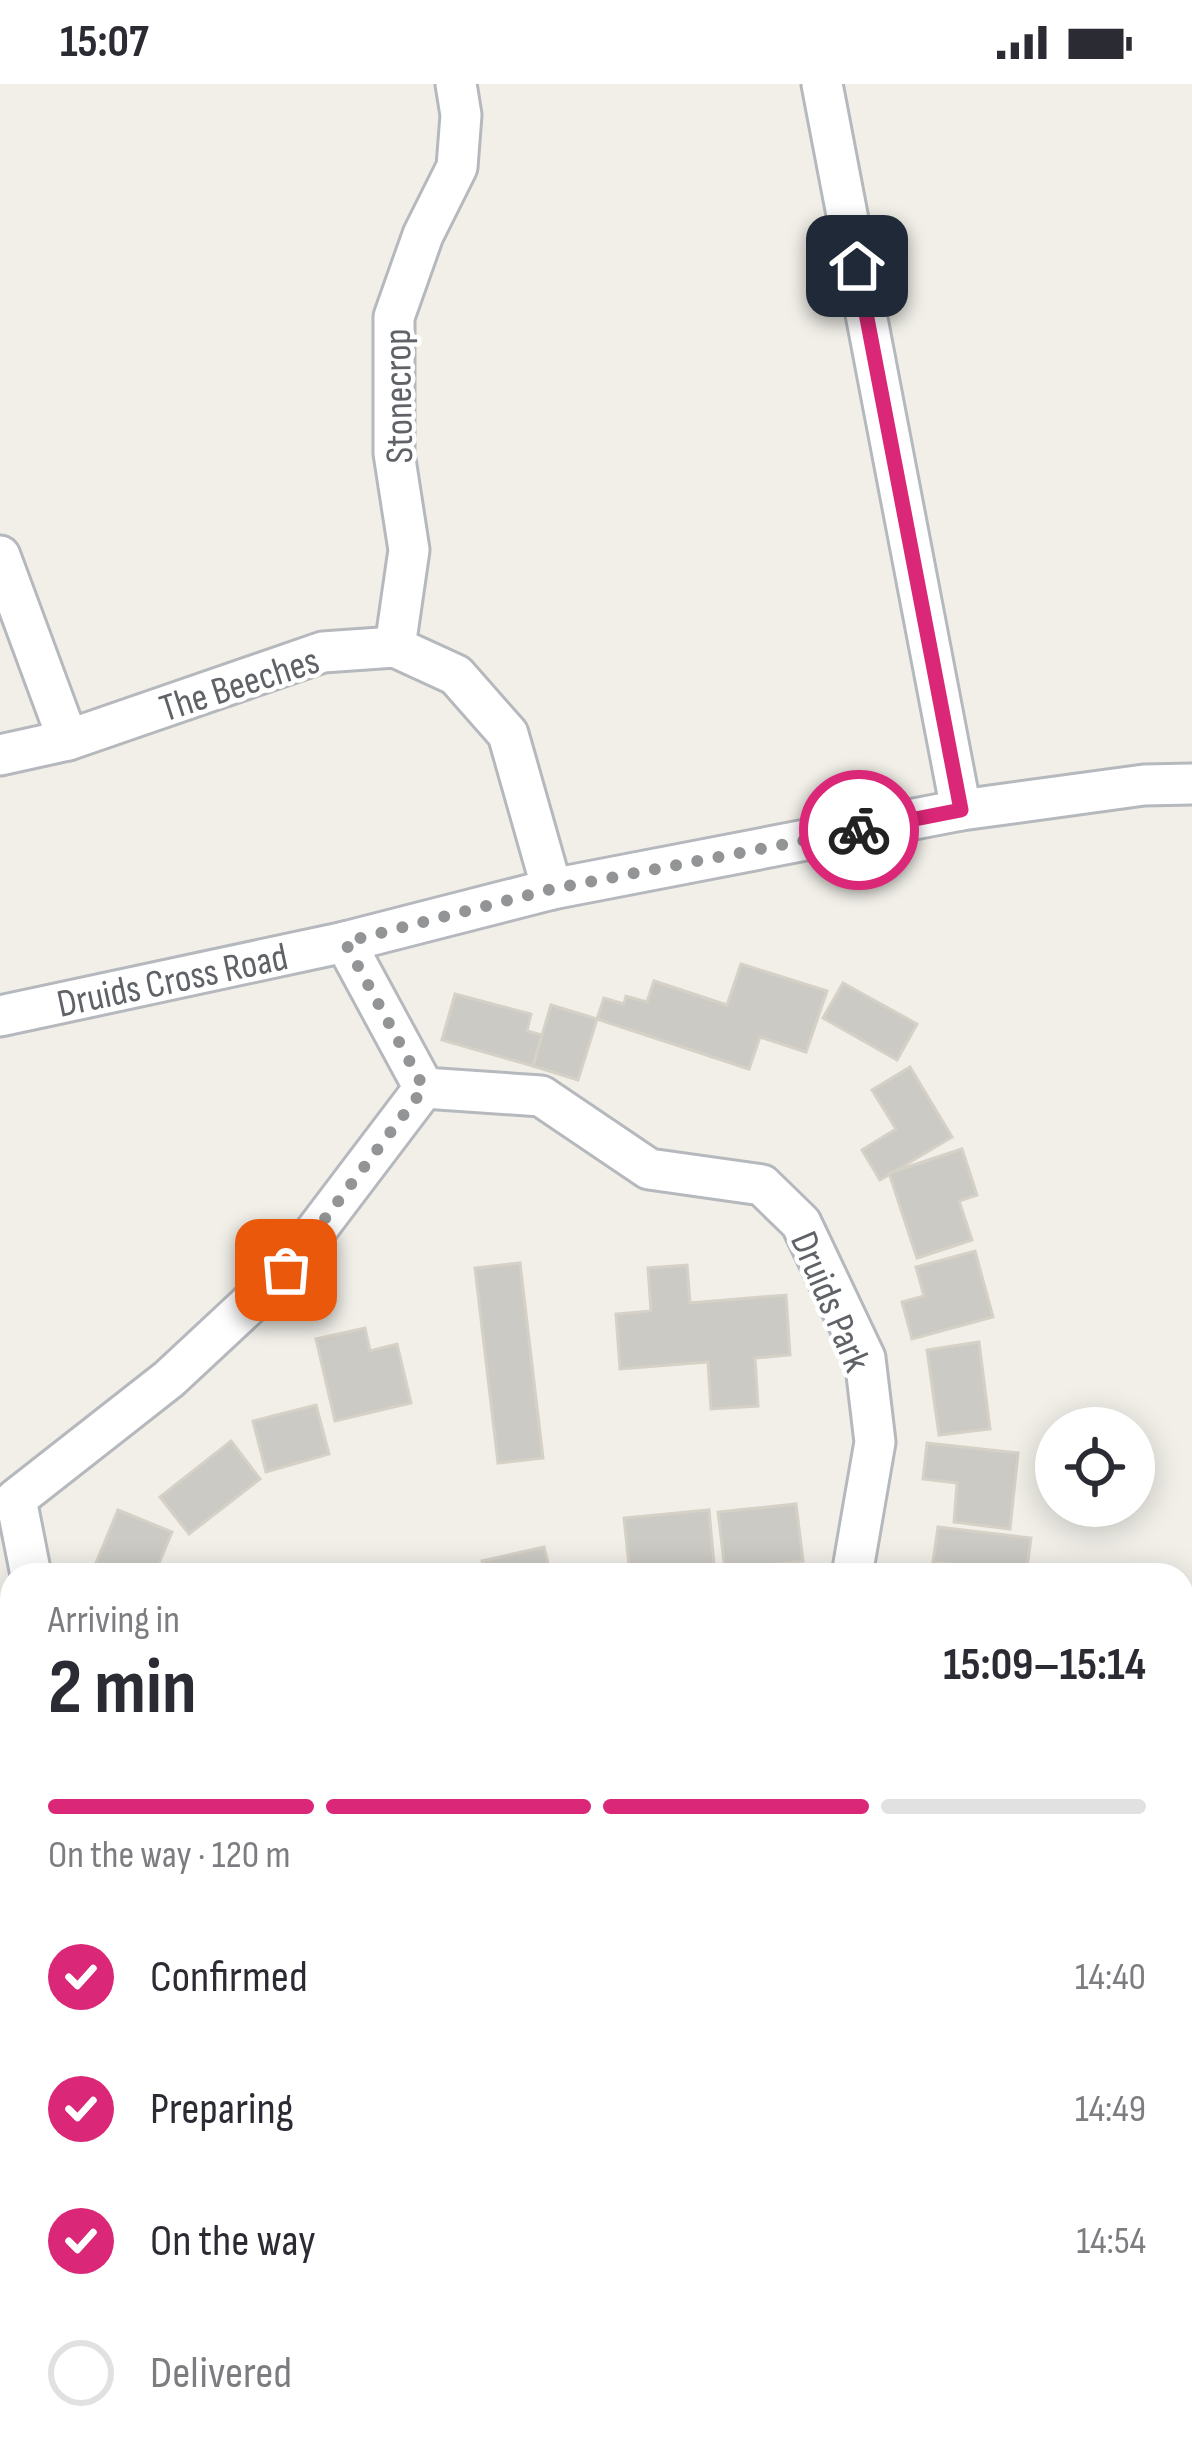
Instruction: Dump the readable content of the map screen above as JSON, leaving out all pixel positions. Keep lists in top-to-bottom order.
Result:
{
  "streets": {
    "street": [
      "Stonecrop",
      "The Beeches",
      "Druids Cross Road",
      "Druids Park"
    ]
  },
  "crossings": [
    ["Stonecrop", "The Beeches"],
    ["The Beeches", "Druids Cross Road"]
  ],
  "page": {
    "status": "15:07",
    "heading": ["2 min", "Arriving in", "15:09–15:14"],
    "bar": "On the way · 120 m",
    "list": [
      ["Confirmed", "14:40"],
      ["Preparing", "14:49"],
      ["On the way", "14:54"],
      "Delivered"
    ]
  }
}
